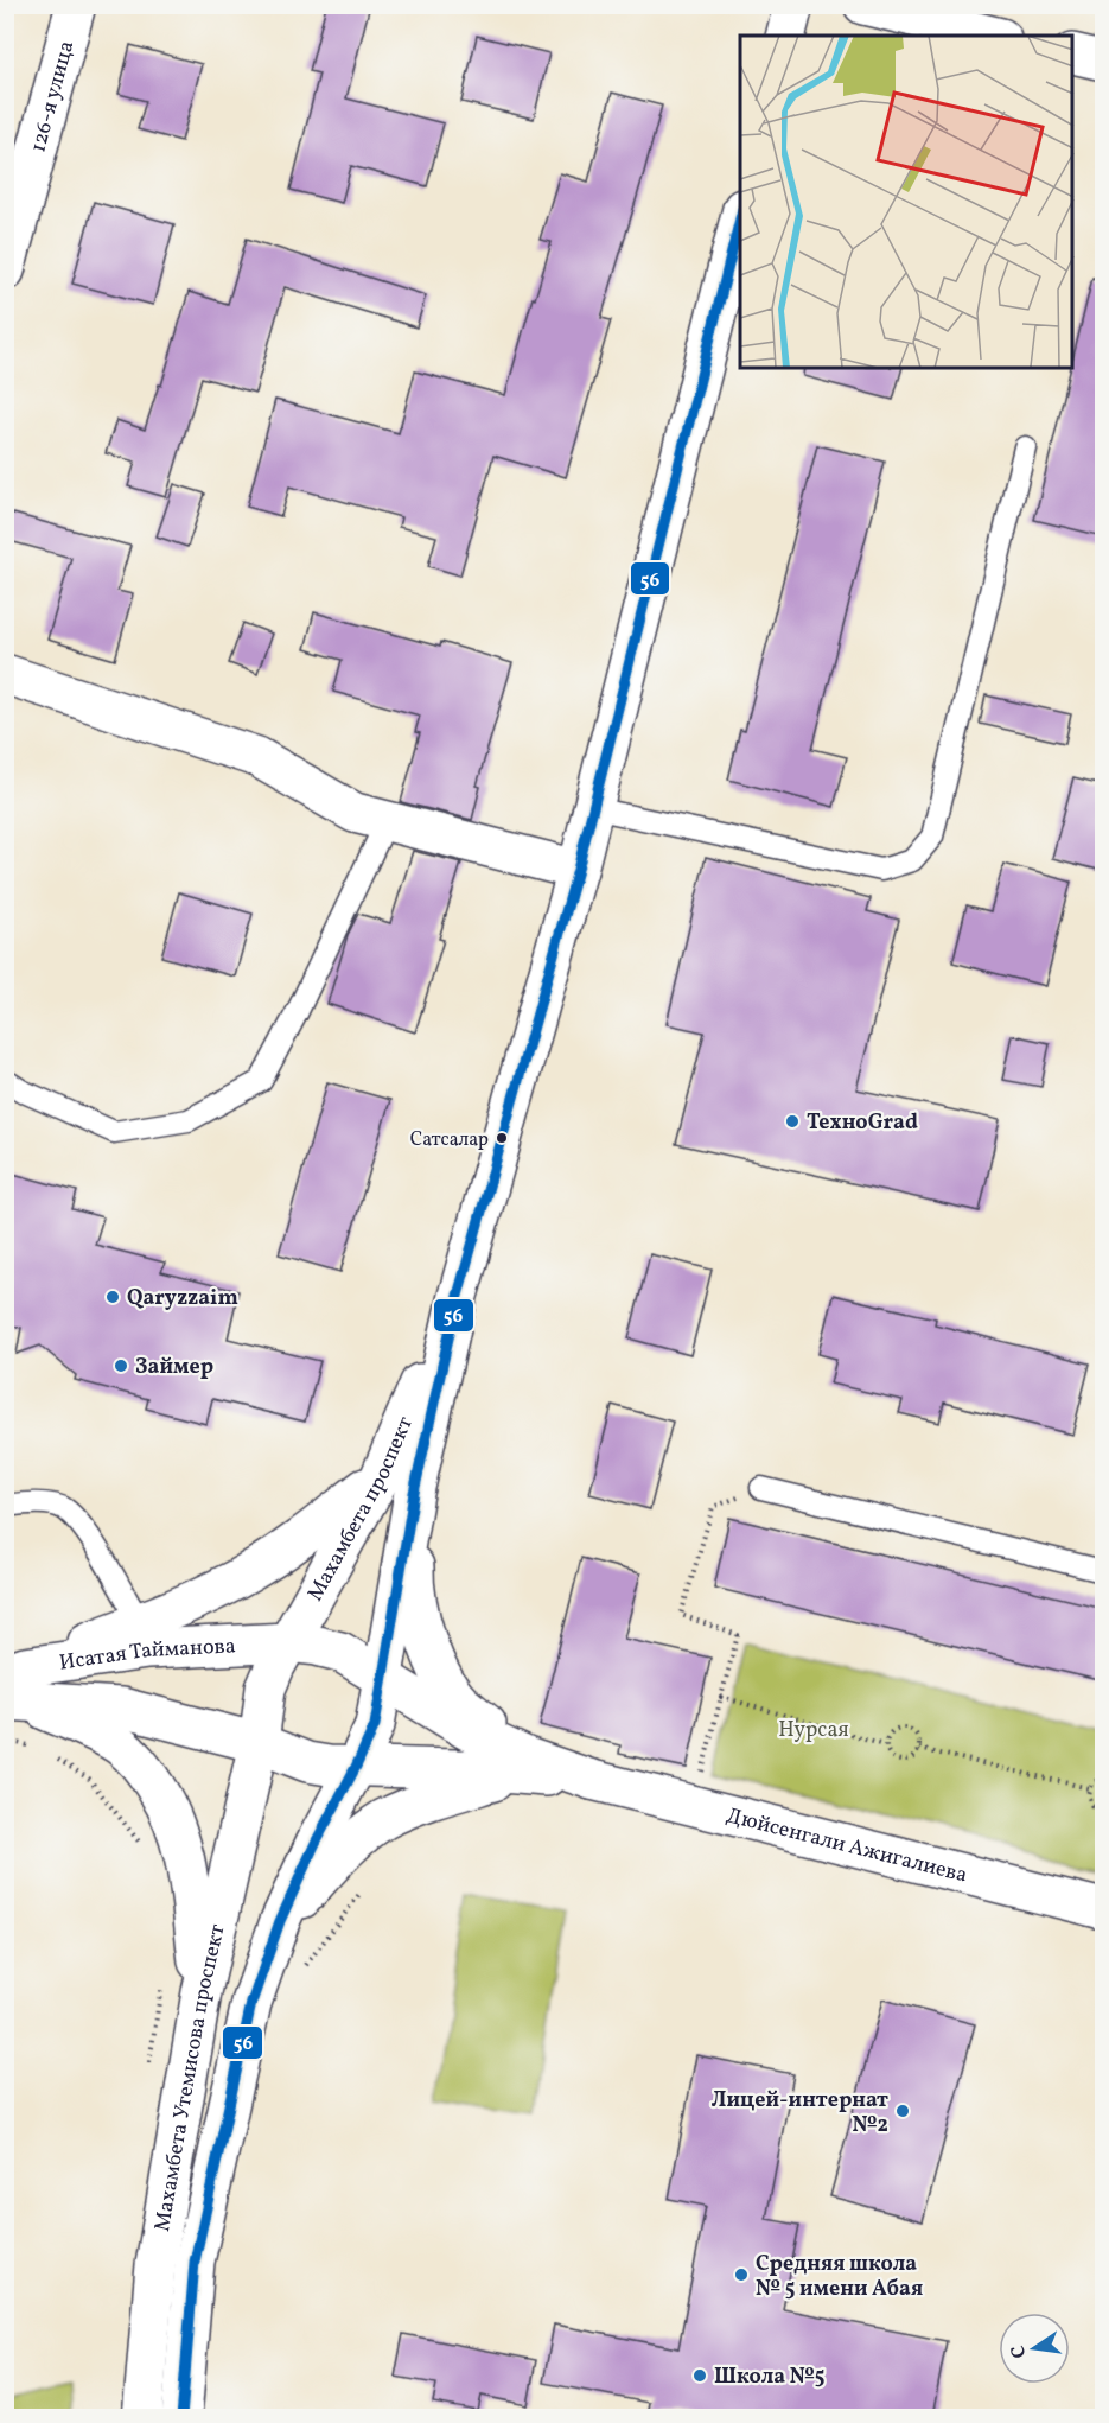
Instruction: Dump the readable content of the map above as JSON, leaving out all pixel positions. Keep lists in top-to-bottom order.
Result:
{
  "streets": {
    "street": [
      "126-я улица",
      "Махамбета проспект",
      "Исатая Тайманова",
      "Дюйсенгали Ажигалиева",
      "Махамбета Утемисова проспект"
    ]
  },
  "crossings": [
    ["Махамбета проспект", "Исатая Тайманова"],
    ["Махамбета проспект", "Дюйсенгали Ажигалиева"],
    ["Махамбета проспект", "Махамбета Утемисова проспект"],
    ["Исатая Тайманова", "Дюйсенгали Ажигалиева"],
    ["Исатая Тайманова", "Махамбета Утемисова проспект"],
    ["Дюйсенгали Ажигалиева", "Махамбета Утемисова проспект"]
  ],
  "parks": ["Нурсая"],
  "places": [
    "ТехноGrad",
    "Сатсалар",
    "Qaryzzaim",
    "Займер",
    "Лицей-интернат №2",
    "Средняя школа № 5 имени Абая",
    "Школа №5"
  ],
  "lines": ["transit line 56"],
  "north": "left"
}
